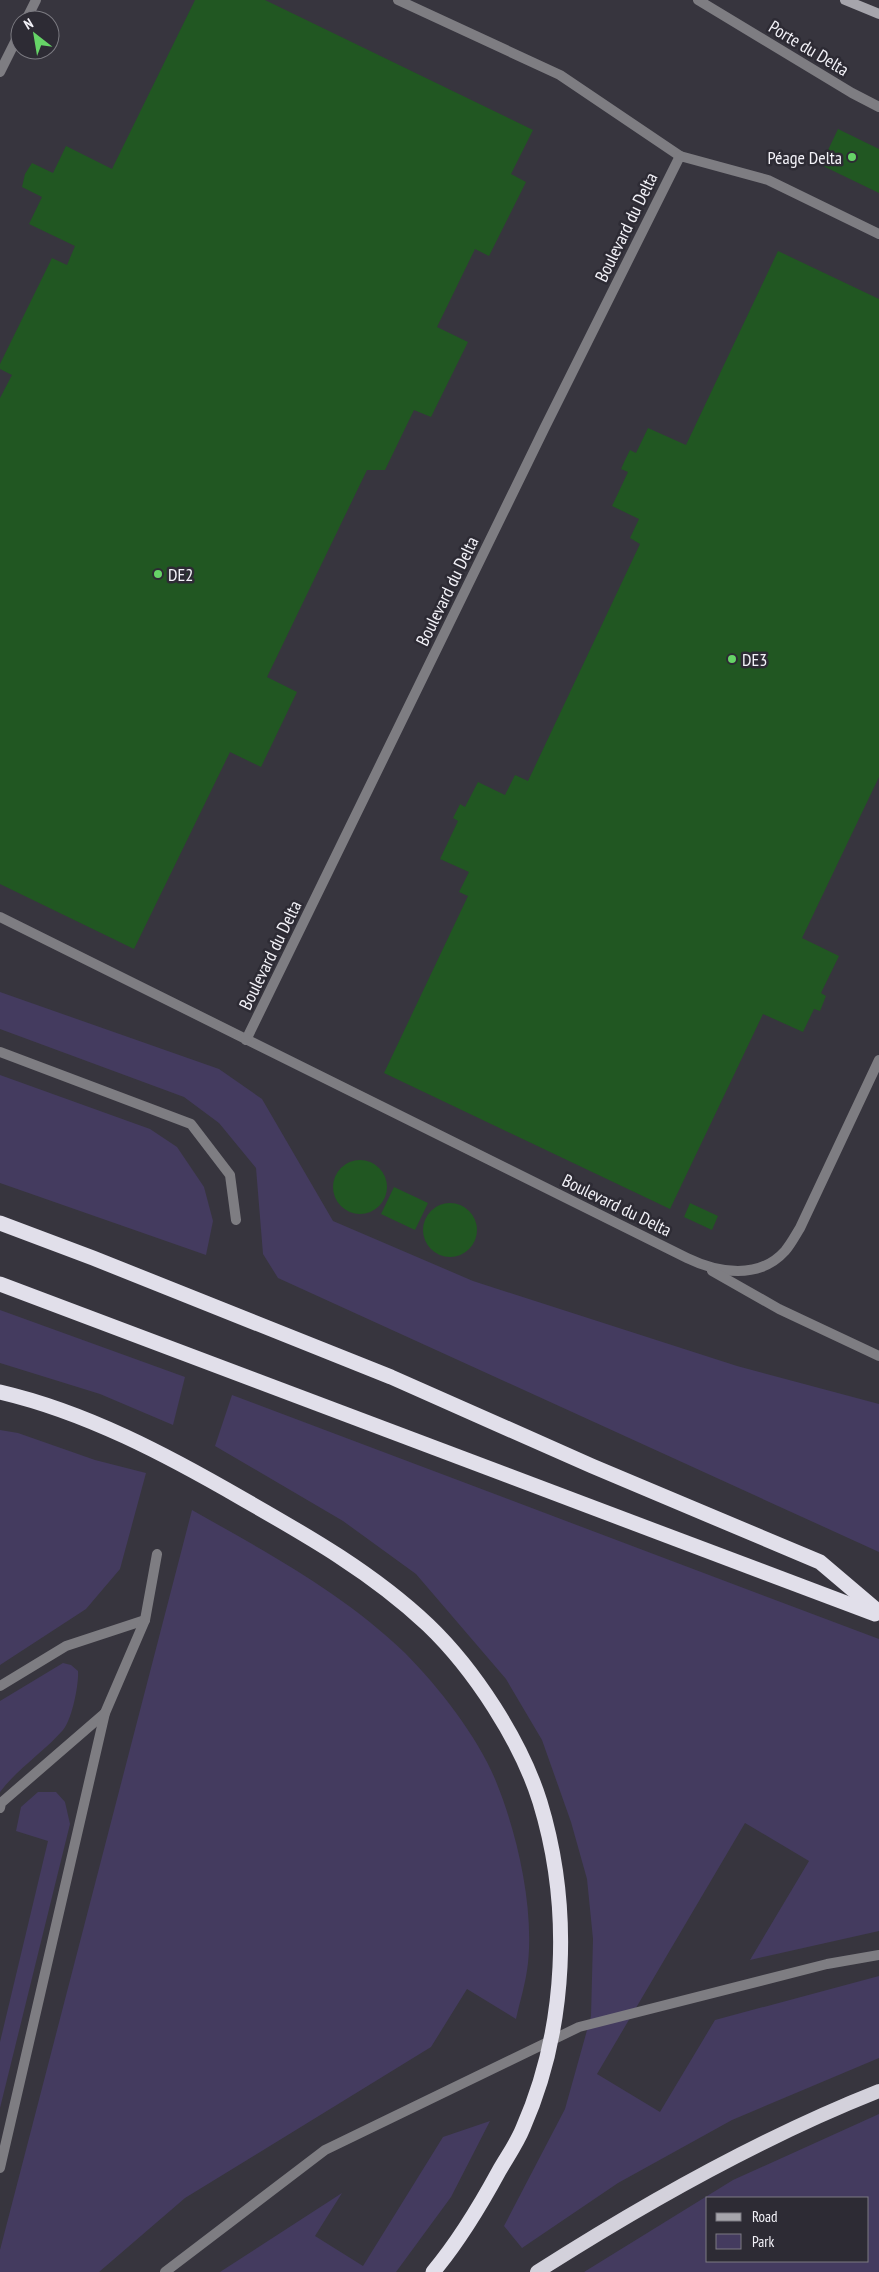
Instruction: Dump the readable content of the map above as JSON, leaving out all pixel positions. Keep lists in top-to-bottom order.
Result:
{
  "streets": {
    "lane": ["Porte du Delta", "Boulevard du Delta"]
  },
  "places": ["Péage Delta", "DE2", "DE3"],
  "legend": ["Road", "Park"],
  "north": "top left"
}
